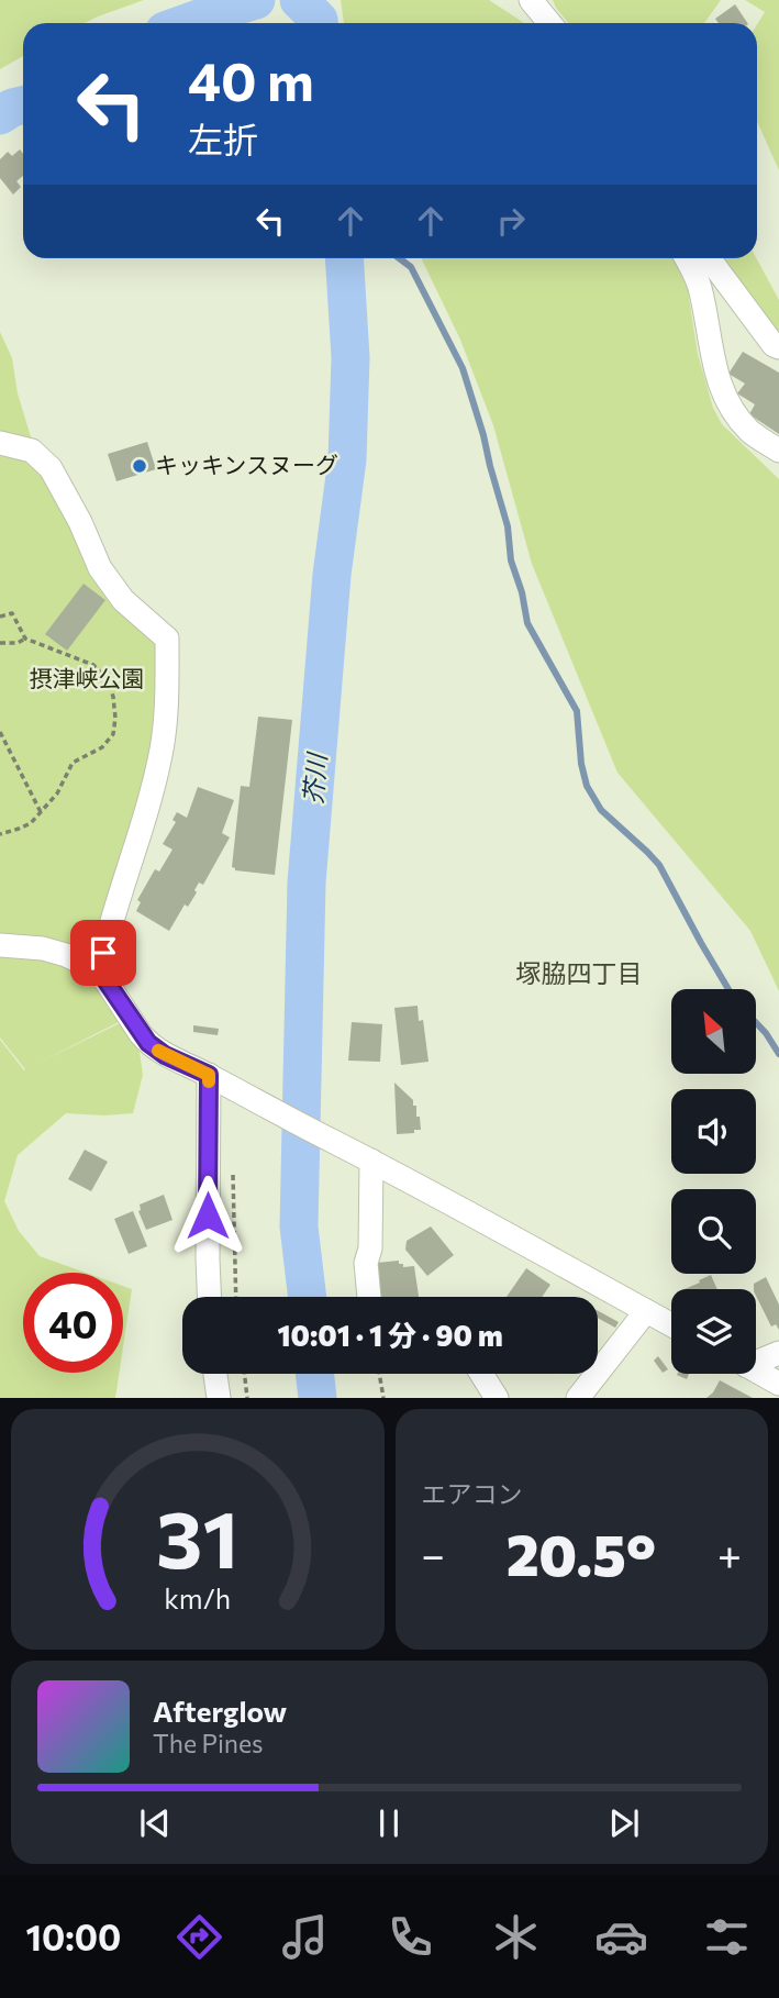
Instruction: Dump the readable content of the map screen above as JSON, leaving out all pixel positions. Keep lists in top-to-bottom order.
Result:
{
  "districts": ["塚脇四丁目"],
  "water": ["芥川"],
  "parks": ["摂津峡公園"],
  "places": ["キッキンスヌーグ"],
  "north": "top left",
  "page": {
    "turn": ["40 m", "左折"],
    "limit": "40",
    "trip": "10:01 · 1 分 · 90 m",
    "tile": "エアコン",
    "heat": ["−", "20.5°", "+"],
    "song": ["Afterglow", "The Pines"],
    "tabs": "10:00",
    "gauge": ["31", "km/h"]
  }
}
